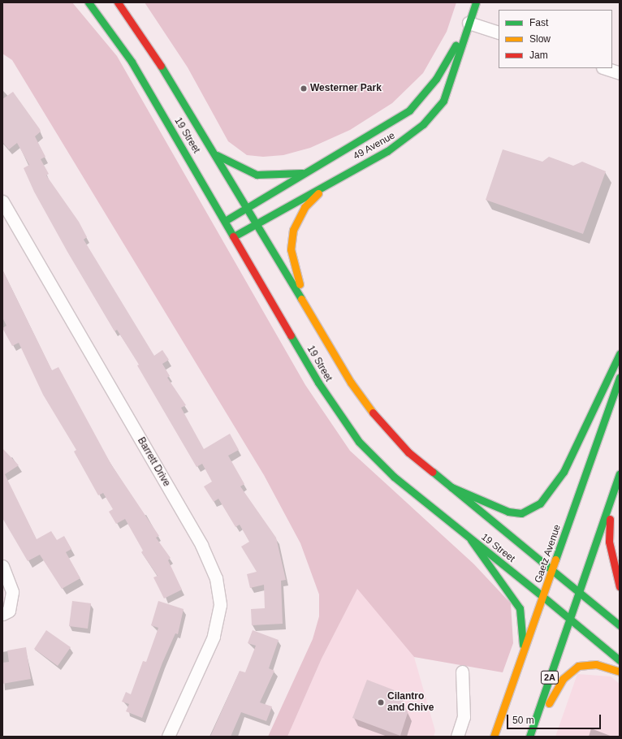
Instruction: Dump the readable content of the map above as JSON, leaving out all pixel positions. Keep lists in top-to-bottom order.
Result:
{
  "streets": {
    "main road": [
      "19 Street",
      "49 Avenue",
      "Gaetz Avenue",
      "2A"
    ],
    "street": ["Barrett Drive"]
  },
  "crossings": [
    ["19 Street", "49 Avenue"],
    ["19 Street", "Gaetz Avenue"],
    ["19 Street", "2A"]
  ],
  "places": ["Westerner Park", "Cilantro and Chive"],
  "legend": ["Fast", "Slow", "Jam"],
  "scale_bar": "50 m"
}
